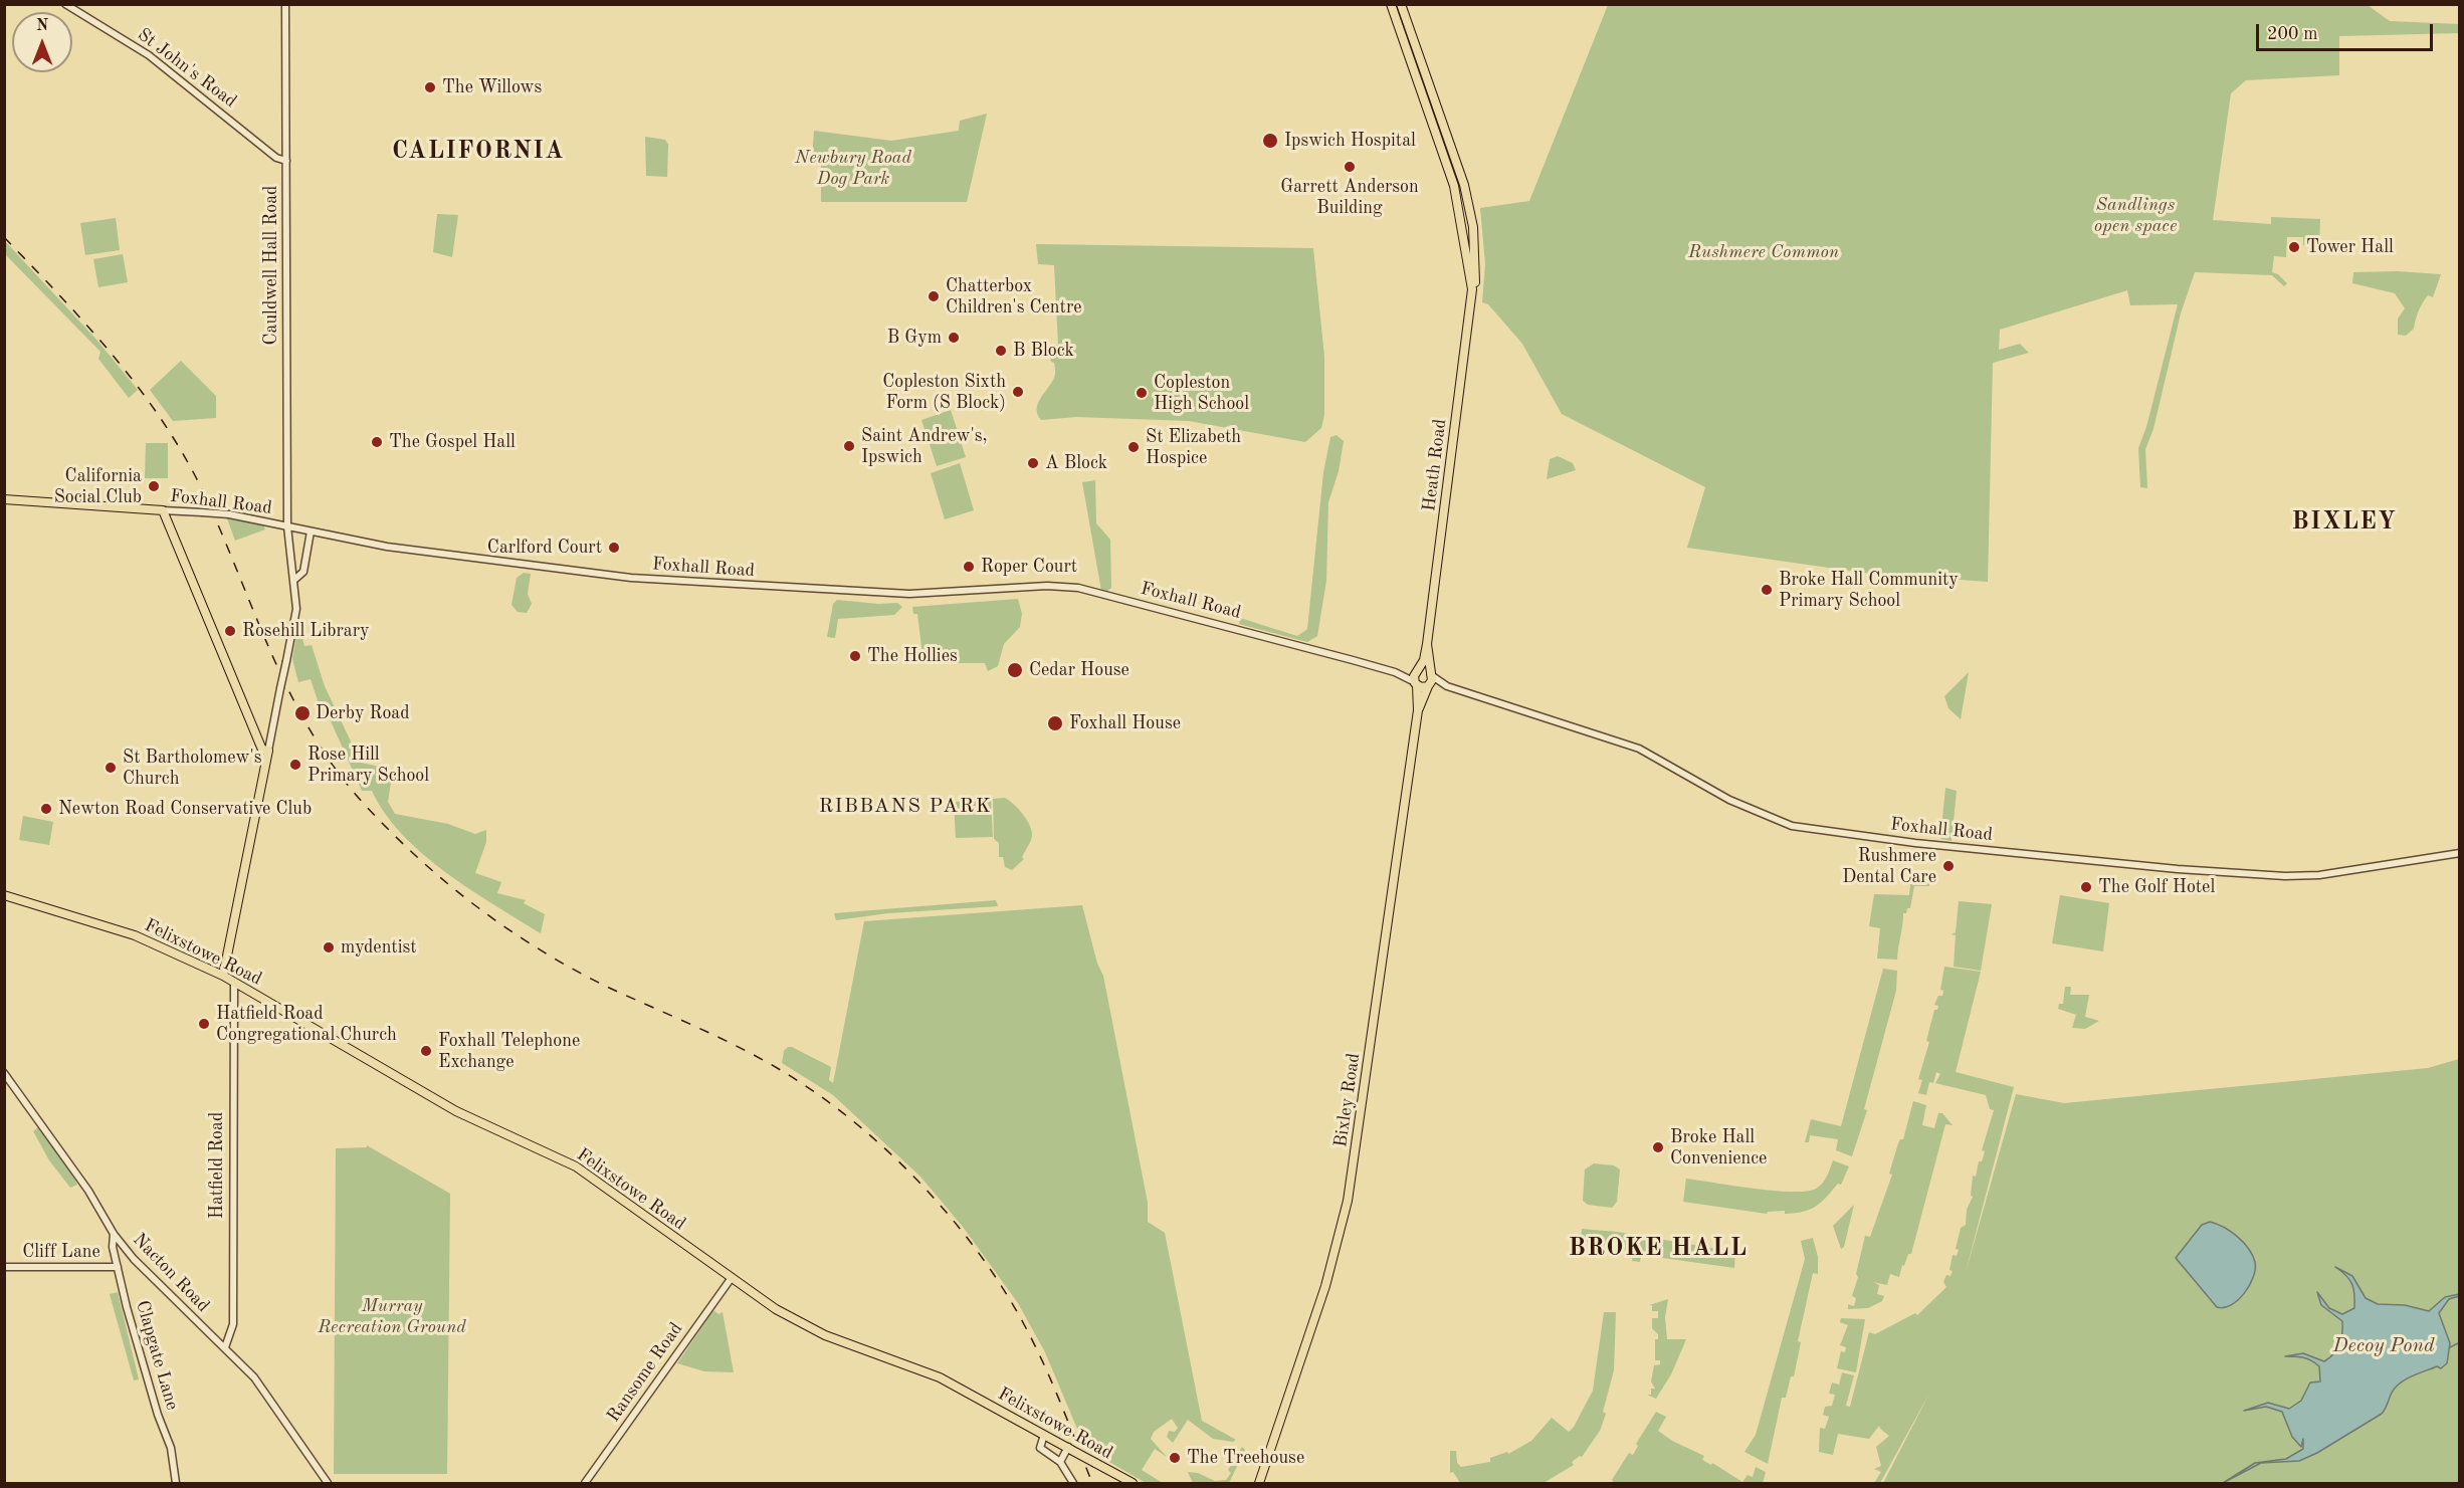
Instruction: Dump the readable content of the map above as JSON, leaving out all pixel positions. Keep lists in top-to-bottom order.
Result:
{
  "streets": {
    "main road": [
      "Heath Road",
      "Foxhall Road",
      "Felixstowe Road",
      "Bixley Road"
    ],
    "street": [
      "St John's Road",
      "Cauldwell Hall Road",
      "Hatfield Road",
      "Cliff Lane",
      "Nacton Road",
      "Clapgate Lane",
      "Ransome Road"
    ]
  },
  "crossings": [
    ["St John's Road", "Cauldwell Hall Road"],
    ["Cauldwell Hall Road", "Foxhall Road"],
    ["Heath Road", "Foxhall Road"],
    ["Heath Road", "Bixley Road"],
    ["Foxhall Road", "Bixley Road"],
    ["Felixstowe Road", "Hatfield Road"],
    ["Felixstowe Road", "Ransome Road"],
    ["Hatfield Road", "Nacton Road"],
    ["Cliff Lane", "Clapgate Lane"],
    ["Nacton Road", "Clapgate Lane"]
  ],
  "districts": [
    "CALIFORNIA",
    "BIXLEY",
    "RIBBANS PARK",
    "BROKE HALL"
  ],
  "water": ["Decoy Pond"],
  "parks": [
    "Newbury Road Dog Park",
    "Sandlings open space",
    "Rushmere Common",
    "Murray Recreation Ground"
  ],
  "places": [
    "The Willows",
    "Ipswich Hospital",
    "Garrett Anderson Building",
    "Tower Hall",
    "Chatterbox Children's Centre",
    "B Gym",
    "B Block",
    "Copleston Sixth Form (S Block)",
    "Copleston High School",
    "The Gospel Hall",
    "Saint Andrew's, Ipswich",
    "St Elizabeth Hospice",
    "A Block",
    "California Social Club",
    "Carlford Court",
    "Roper Court",
    "Broke Hall Community Primary School",
    "Rosehill Library",
    "The Hollies",
    "Cedar House",
    "Derby Road",
    "Foxhall House",
    "Rose Hill Primary School",
    "St Bartholomew's Church",
    "Newton Road Conservative Club",
    "Rushmere Dental Care",
    "The Golf Hotel",
    "mydentist",
    "Hatfield Road Congregational Church",
    "Foxhall Telephone Exchange",
    "Broke Hall Convenience",
    "The Treehouse"
  ],
  "scale_bar": "200 m",
  "north": "top"
}
